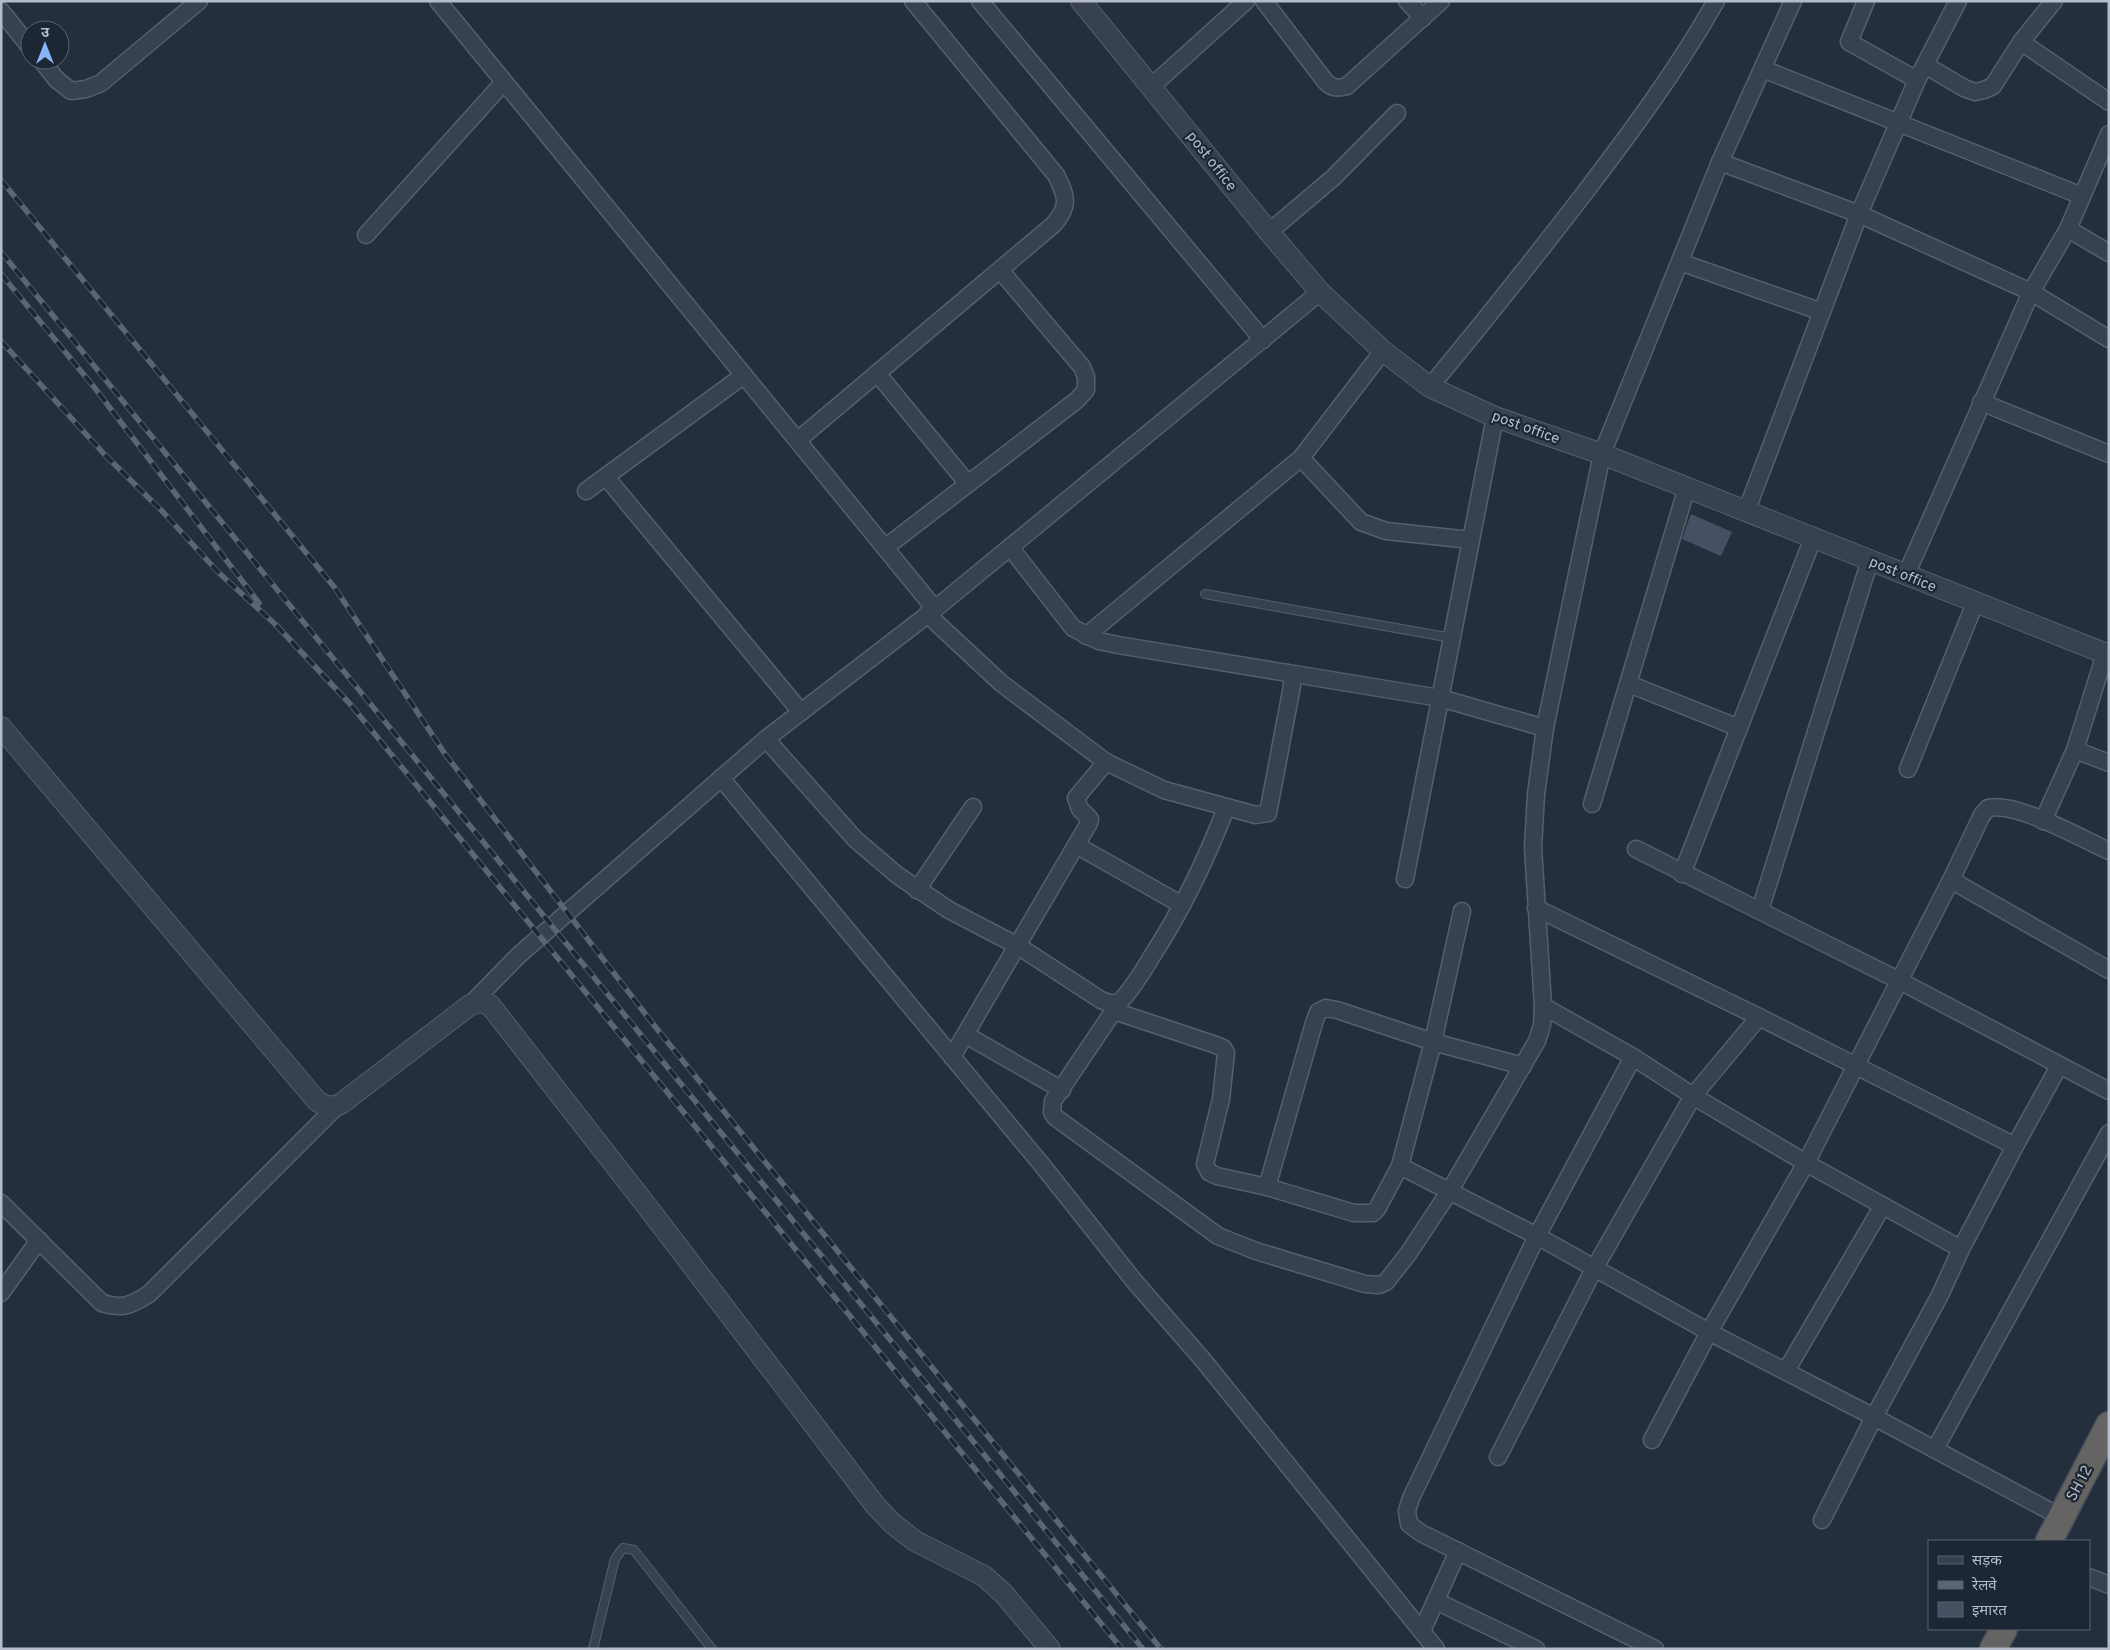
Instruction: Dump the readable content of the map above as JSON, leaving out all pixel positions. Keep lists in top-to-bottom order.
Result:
{
  "streets": {
    "highway": ["SH 12"],
    "street": ["post office"]
  },
  "legend": ["सड़क", "रेलवे", "इमारत"],
  "north": "top"
}
